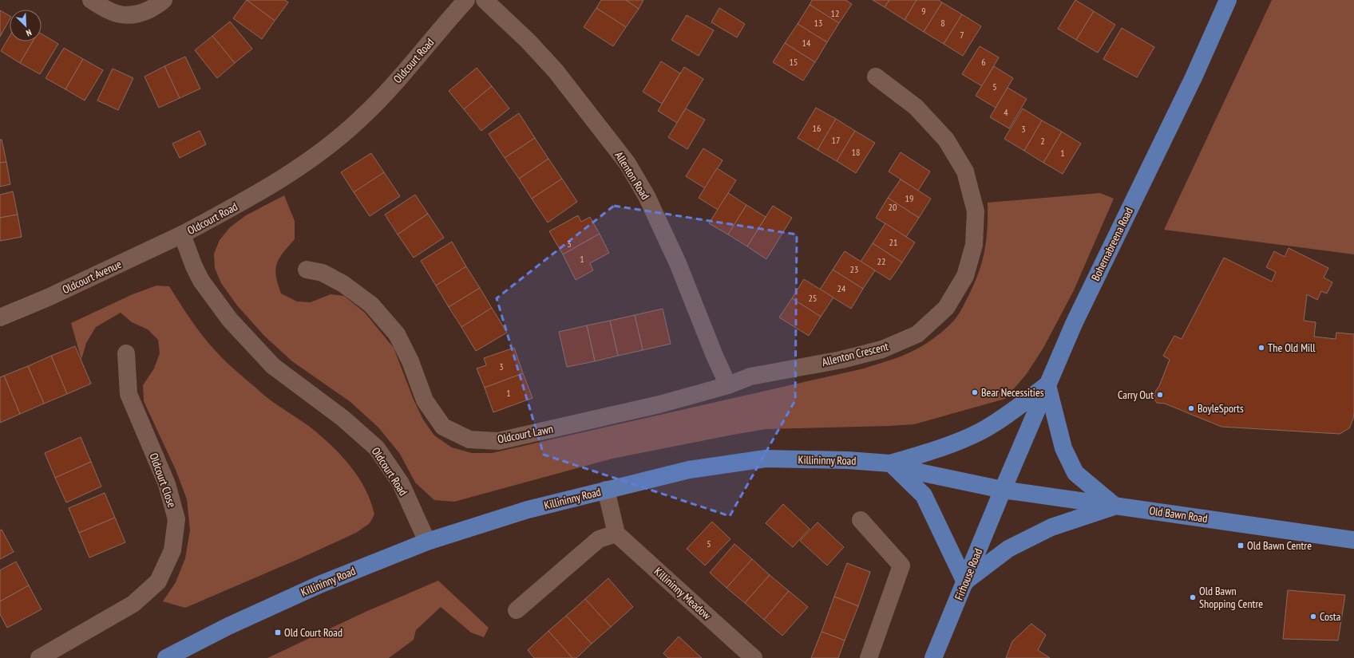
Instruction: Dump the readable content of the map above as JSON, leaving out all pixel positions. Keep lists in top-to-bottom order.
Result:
{
  "streets": {
    "main road": [
      "Bohernabreena Road",
      "Killininny Road",
      "Old Bawn Road",
      "Firhouse Road"
    ],
    "street": [
      "Oldcourt Road",
      "Allenton Road",
      "Oldcourt Avenue",
      "Allenton Crescent",
      "Oldcourt Lawn",
      "Oldcourt Close",
      "Killininny Meadow"
    ]
  },
  "crossings": [
    ["Oldcourt Road", "Oldcourt Avenue"],
    ["Oldcourt Road", "Killininny Road"],
    ["Allenton Road", "Allenton Crescent"],
    ["Allenton Road", "Oldcourt Lawn"],
    ["Bohernabreena Road", "Killininny Road"],
    ["Bohernabreena Road", "Old Bawn Road"],
    ["Bohernabreena Road", "Firhouse Road"],
    ["Allenton Crescent", "Oldcourt Lawn"],
    ["Killininny Road", "Old Bawn Road"],
    ["Killininny Road", "Firhouse Road"],
    ["Old Bawn Road", "Firhouse Road"]
  ],
  "places": {
    "other": [
      "The Old Mill",
      "Bear Necessities",
      "Carry Out",
      "BoyleSports",
      "Old Bawn Shopping Centre",
      "Costa"
    ],
    "transit": ["Old Bawn Centre", "Old Court Road"]
  },
  "house_numbers": [
    "9",
    "12",
    "13",
    "8",
    "7",
    "14",
    "15",
    "6",
    "5",
    "4",
    "16",
    "3",
    "17",
    "2",
    "18",
    "1",
    "19",
    "20",
    "21",
    "3",
    "1",
    "22",
    "23",
    "24",
    "25",
    "3",
    "1",
    "5"
  ],
  "north": "bottom right"
}
